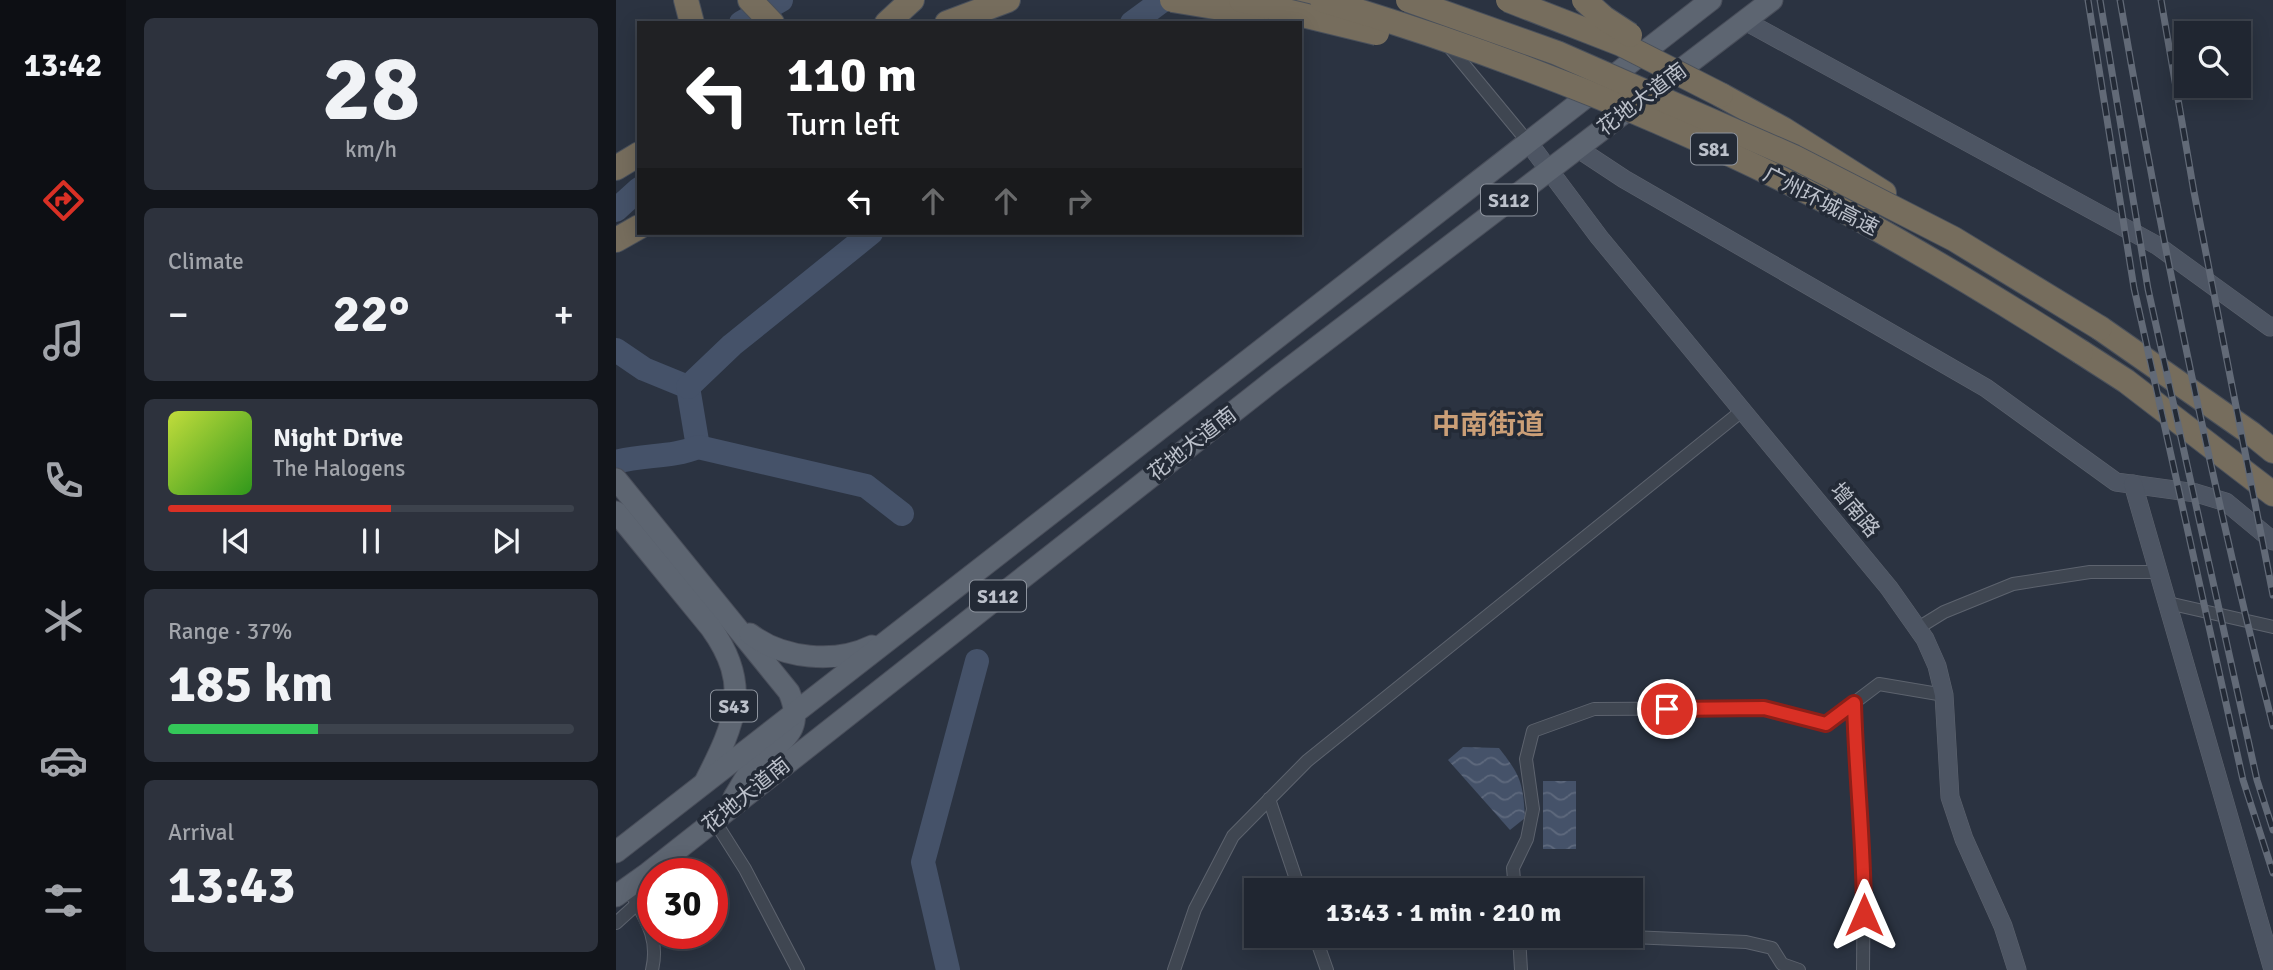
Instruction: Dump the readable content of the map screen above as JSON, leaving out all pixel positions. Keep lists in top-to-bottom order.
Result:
{
  "streets": {
    "highway": ["S81", "广州环城高速"],
    "main road": ["花地大道南", "S112", "S43"],
    "street": ["增南路"]
  },
  "crossings": [
    ["花地大道南", "增南路"],
    ["花地大道南", "S43"]
  ],
  "districts": ["中南街道"],
  "page": {
    "tabs": "13:42",
    "tile": [
      ["28", "km/h"],
      "Climate",
      ["Range · 37%", "185 km"],
      ["Arrival", "13:43"]
    ],
    "turn": ["110 m", "Turn left"],
    "heat": ["−", "22°", "+"],
    "song": ["Night Drive", "The Halogens"],
    "limit": "30",
    "trip": "13:43 · 1 min · 210 m"
  }
}
